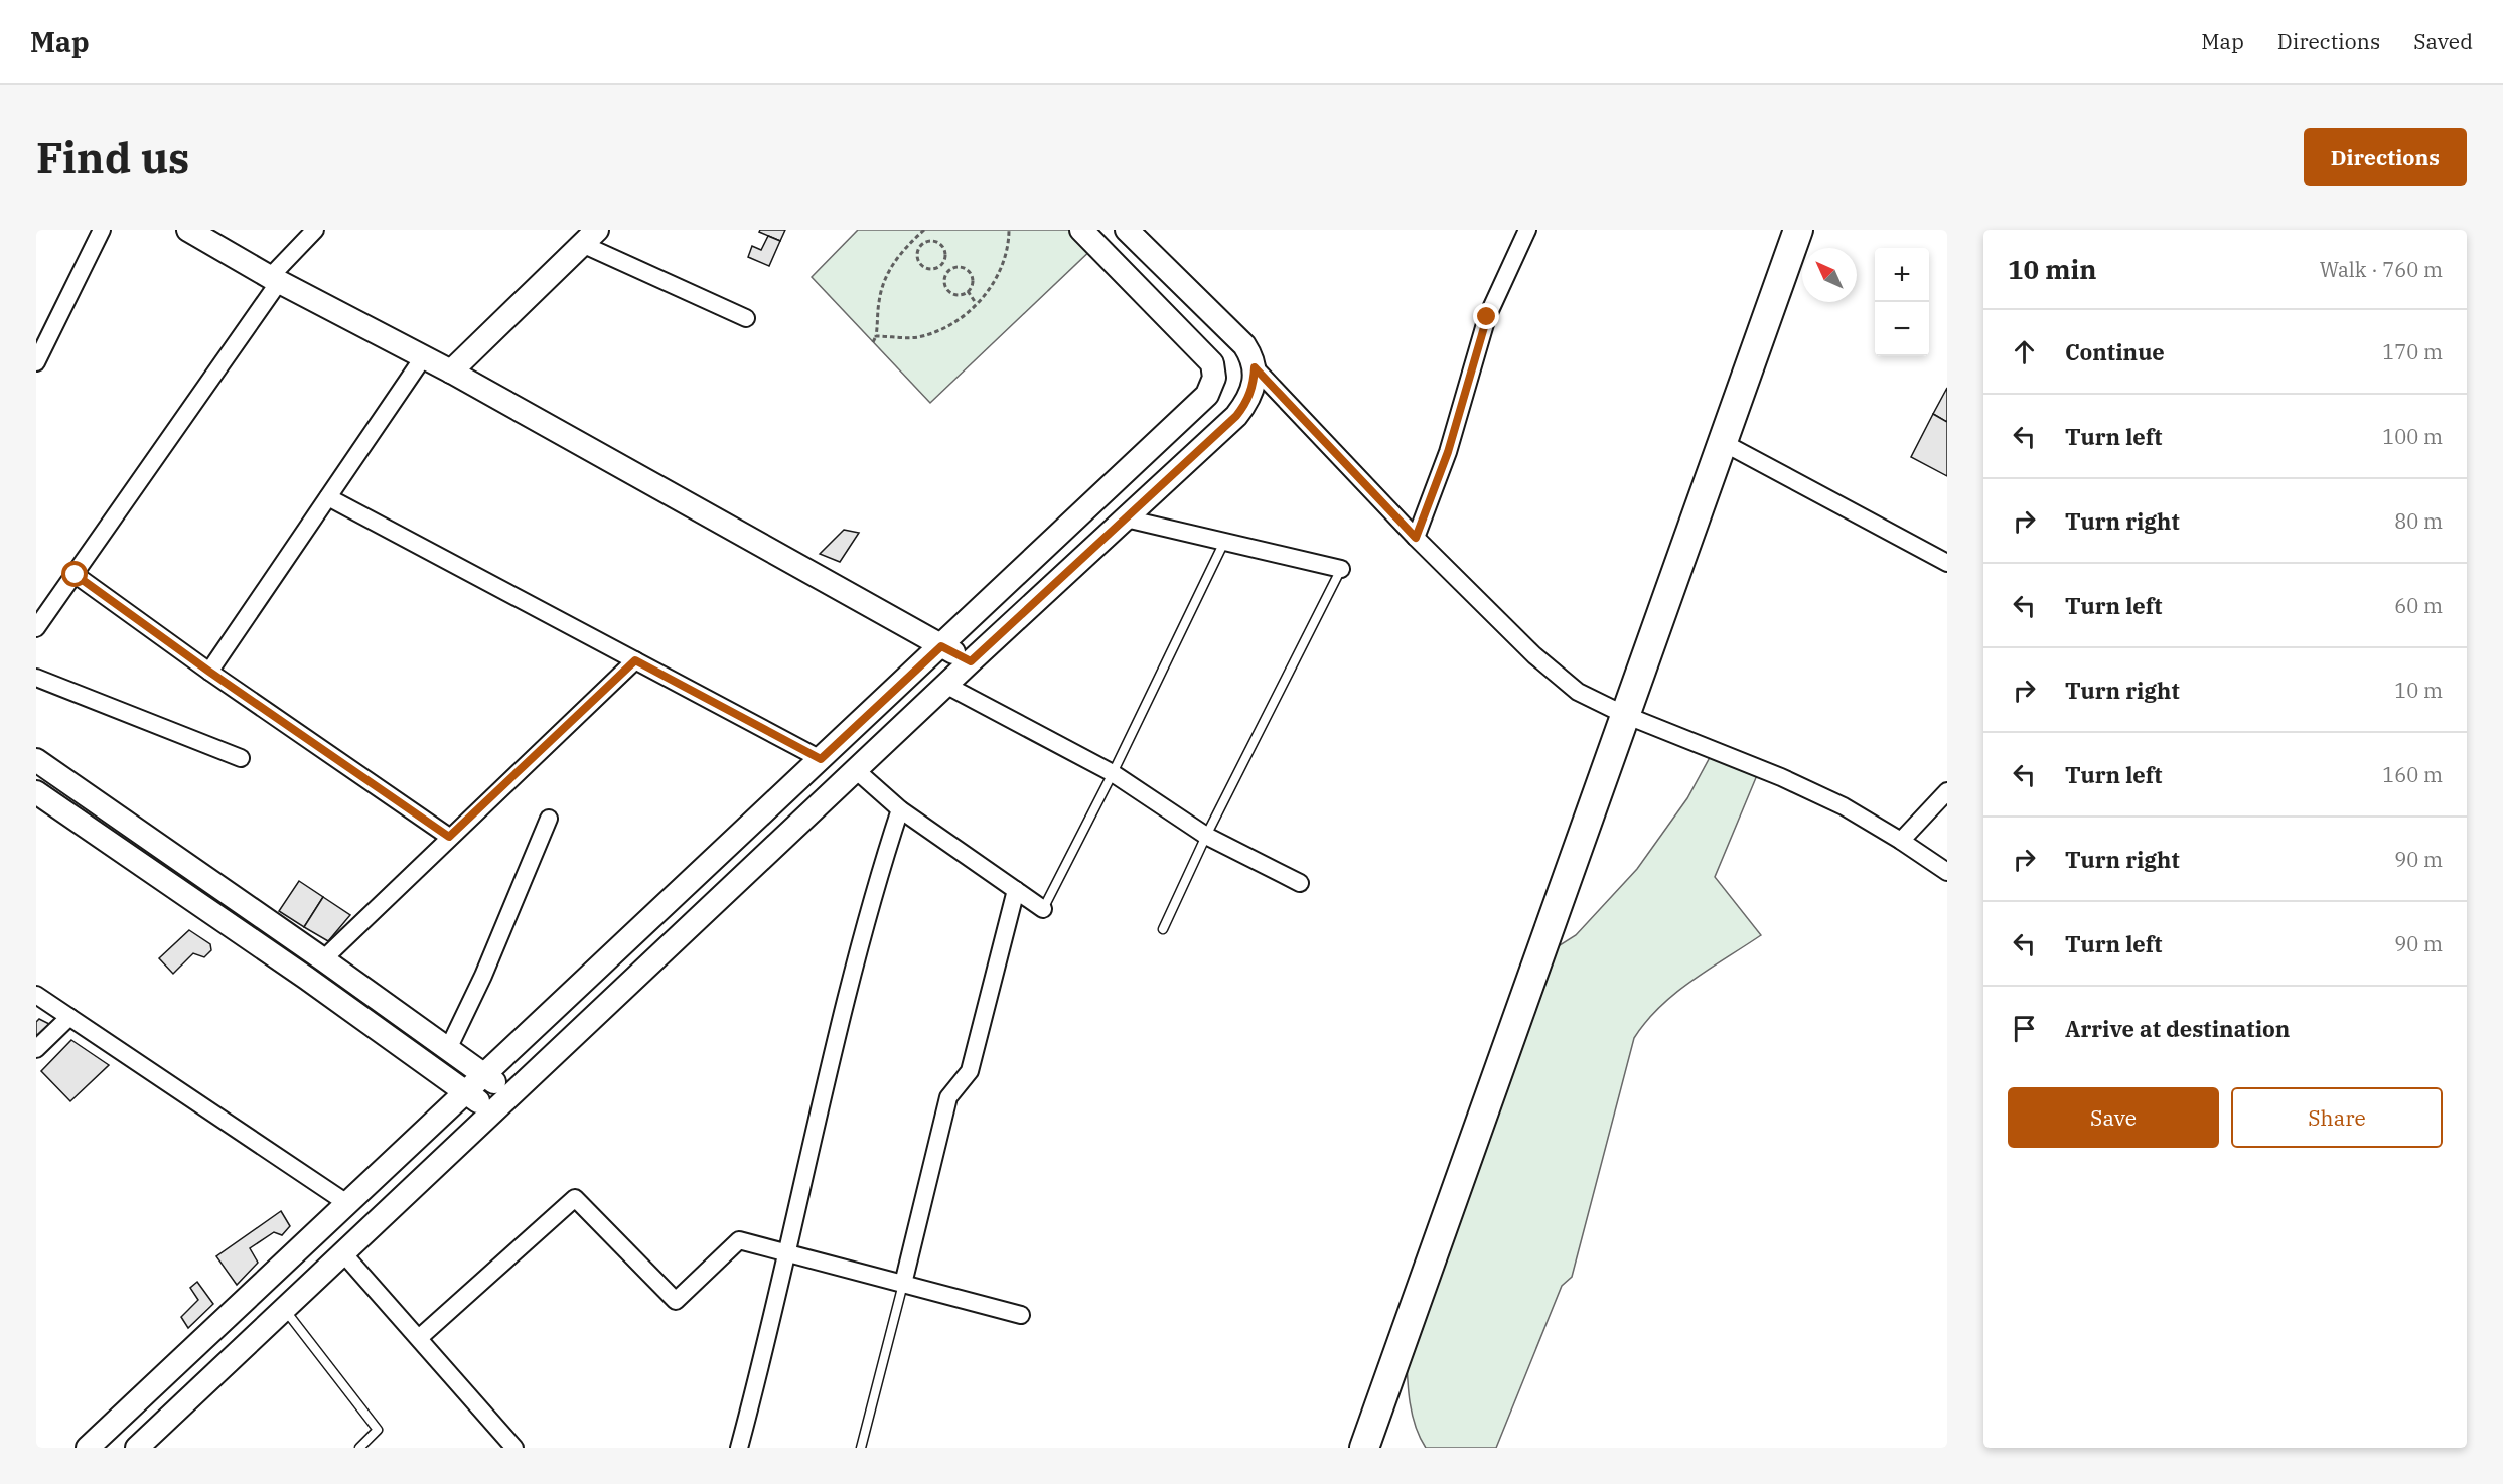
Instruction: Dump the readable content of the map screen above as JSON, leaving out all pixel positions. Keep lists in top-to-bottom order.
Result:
{
  "north": "top left",
  "page": {
    "header": "Map",
    "nav": ["Map", "Directions", "Saved"],
    "buttons": [
      "Directions",
      ["Save", "Share"]
    ],
    "title": "Find us",
    "heading": ["10 min", "Walk · 760 m"],
    "map_buttons": ["+", "−"],
    "list": [
      ["Continue", "170 m"],
      ["Turn left", "100 m"],
      ["Turn right", "80 m"],
      ["Turn left", "60 m"],
      ["Turn right", "10 m"],
      ["Turn left", "160 m"],
      ["Turn right", "90 m"],
      ["Turn left", "90 m"],
      "Arrive at destination"
    ]
  }
}
